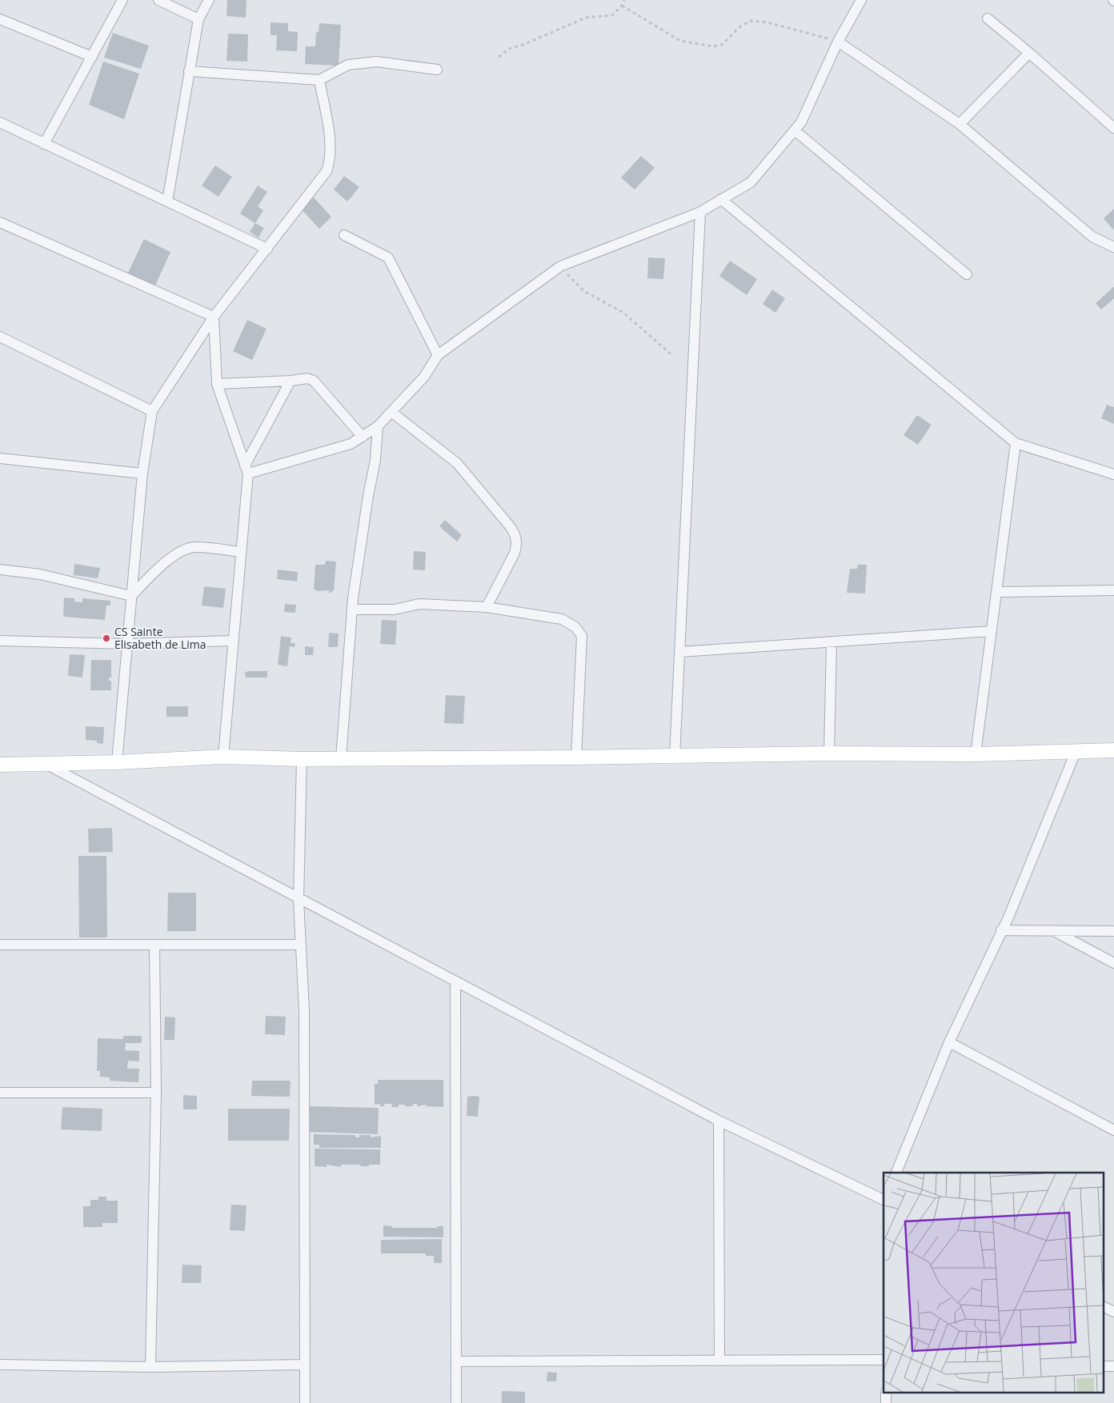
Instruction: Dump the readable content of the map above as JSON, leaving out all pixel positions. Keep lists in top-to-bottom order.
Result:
{
  "places": ["CS Sainte Elisabeth de Lima"]
}
